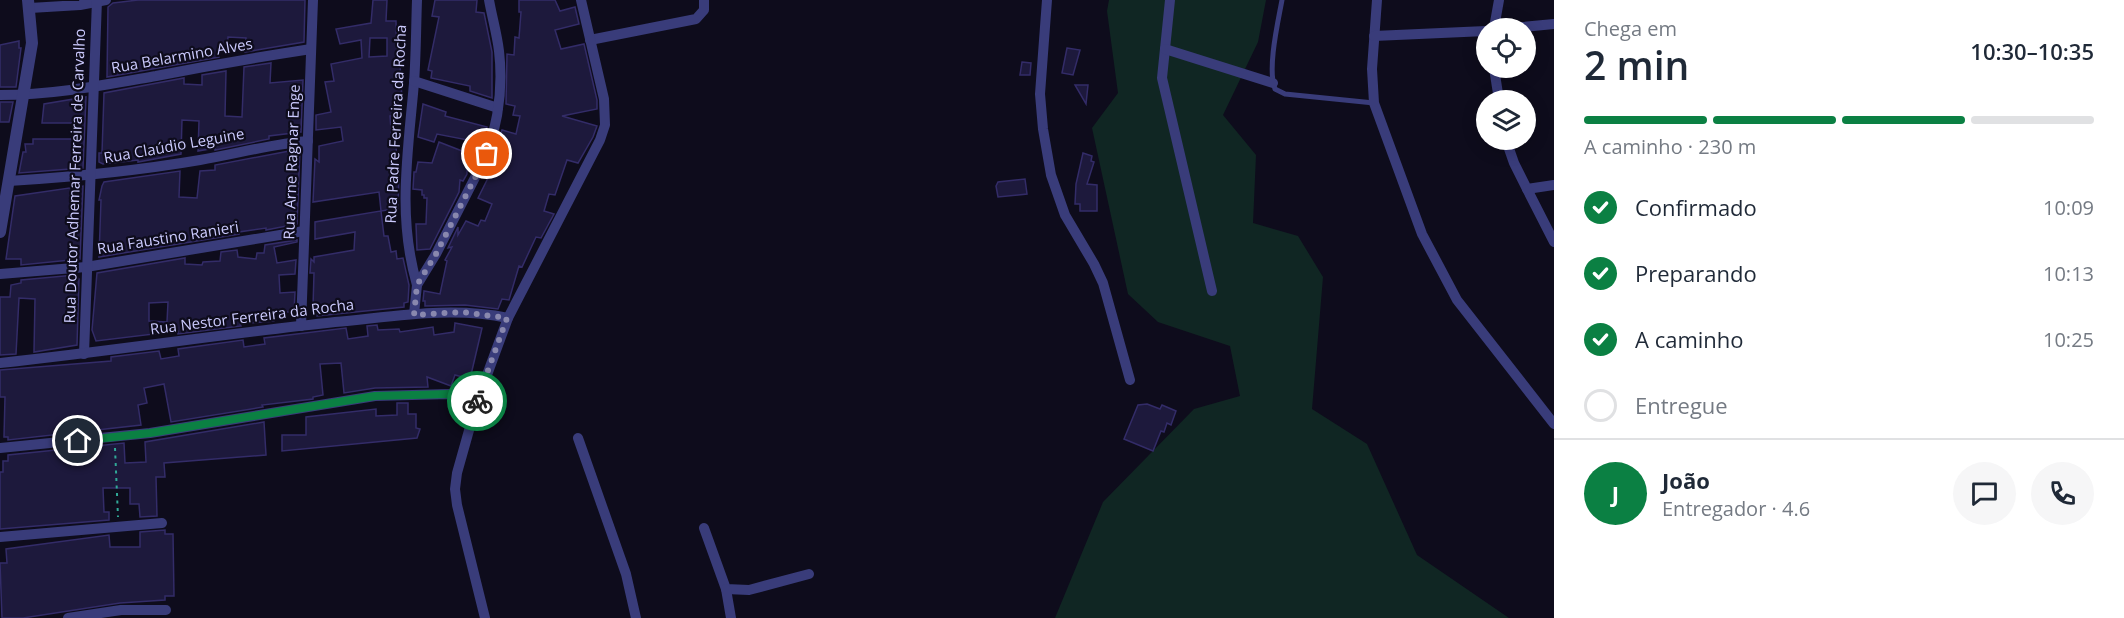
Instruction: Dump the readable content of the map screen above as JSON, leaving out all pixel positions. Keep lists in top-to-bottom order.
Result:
{
  "streets": {
    "street": [
      "Rua Belarmino Alves",
      "Rua Padre Ferreira da Rocha",
      "Rua Claúdio Leguine",
      "Rua Arne Ragnar Enge",
      "Rua Doutor Adhemar Ferreira de Carvalho",
      "Rua Faustino Ranieri",
      "Rua Nestor Ferreira da Rocha"
    ]
  },
  "crossings": [
    ["Rua Belarmino Alves", "Rua Arne Ragnar Enge"],
    ["Rua Belarmino Alves", "Rua Doutor Adhemar Ferreira de Carvalho"],
    ["Rua Padre Ferreira da Rocha", "Rua Nestor Ferreira da Rocha"],
    ["Rua Claúdio Leguine", "Rua Arne Ragnar Enge"],
    ["Rua Claúdio Leguine", "Rua Doutor Adhemar Ferreira de Carvalho"],
    ["Rua Arne Ragnar Enge", "Rua Faustino Ranieri"],
    ["Rua Arne Ragnar Enge", "Rua Nestor Ferreira da Rocha"],
    ["Rua Doutor Adhemar Ferreira de Carvalho", "Rua Faustino Ranieri"],
    ["Rua Doutor Adhemar Ferreira de Carvalho", "Rua Nestor Ferreira da Rocha"]
  ],
  "page": {
    "heading": ["2 min", "Chega em", "10:30–10:35"],
    "panel": ["João", "Entregador · 4.6"],
    "bar": "A caminho · 230 m",
    "list": [
      ["Confirmado", "10:09"],
      ["Preparando", "10:13"],
      ["A caminho", "10:25"],
      "Entregue"
    ],
    "round": "J"
  }
}
